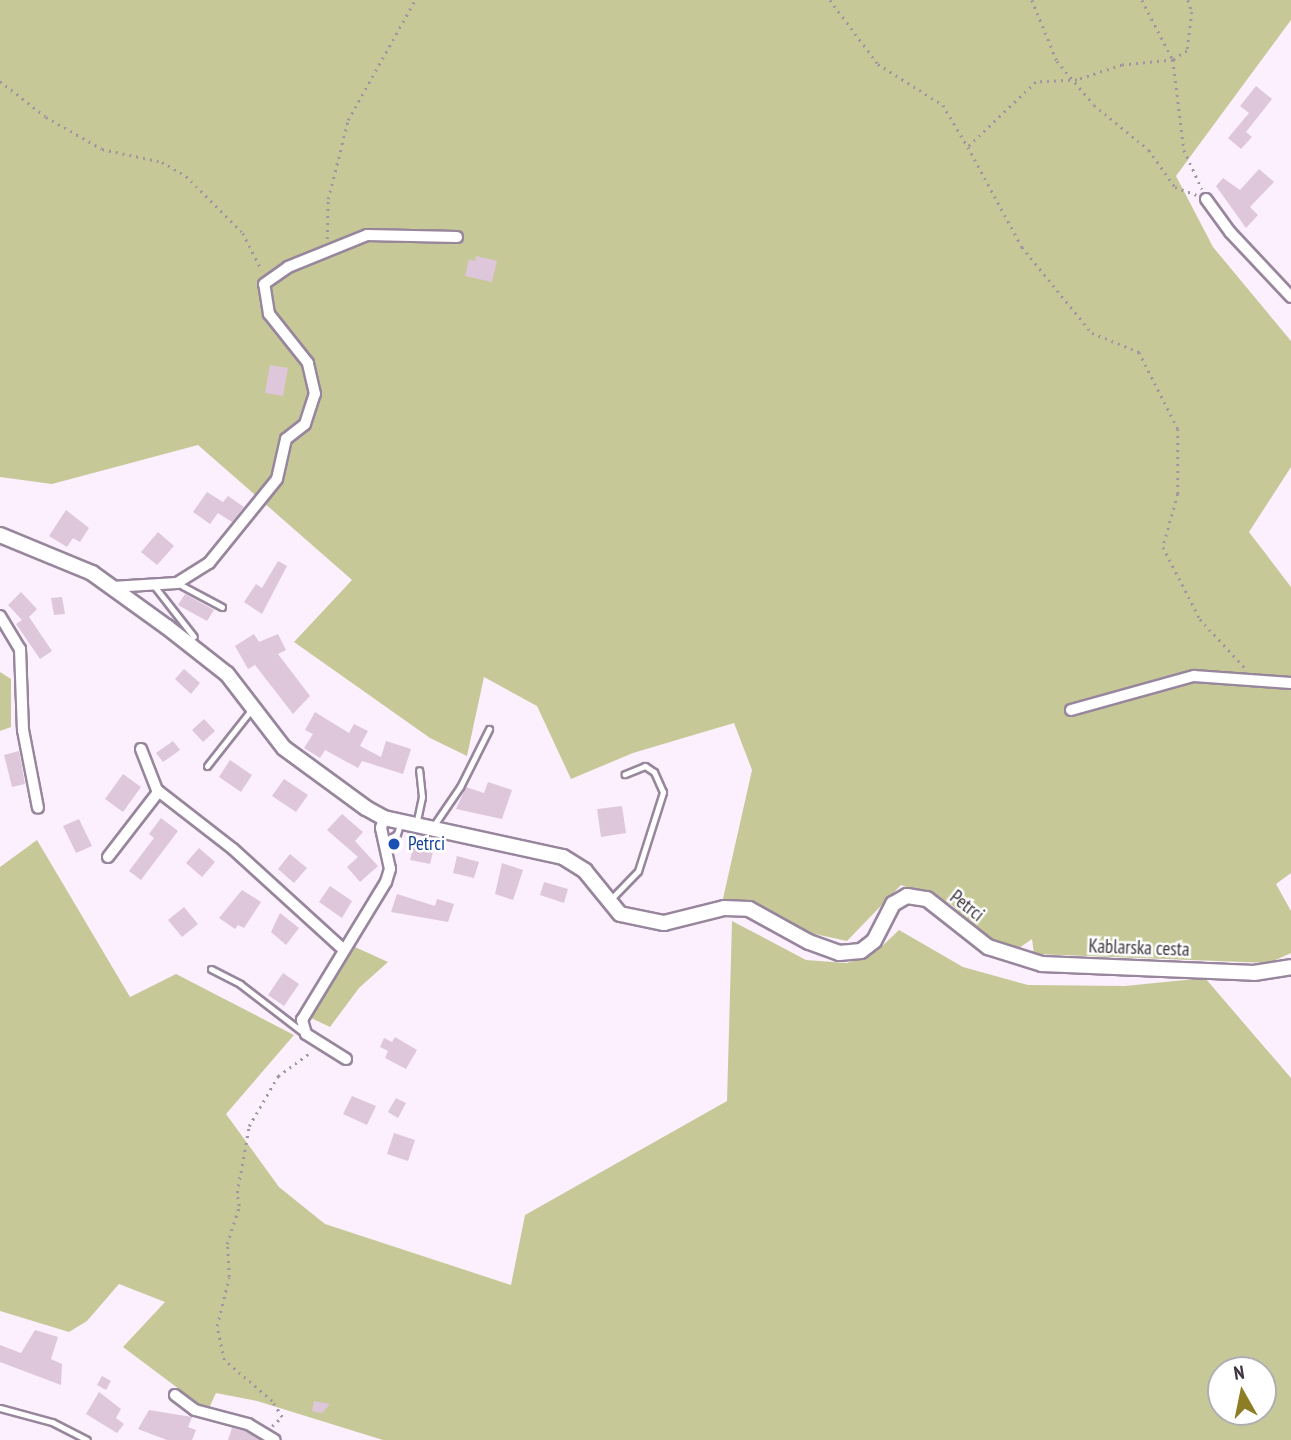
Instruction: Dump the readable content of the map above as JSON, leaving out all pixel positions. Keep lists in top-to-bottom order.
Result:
{
  "streets": {
    "street": ["Petrci", "Kablarska cesta"]
  },
  "crossings": [
    ["Petrci", "Kablarska cesta"]
  ],
  "places": ["Petrci"],
  "north": "top"
}
